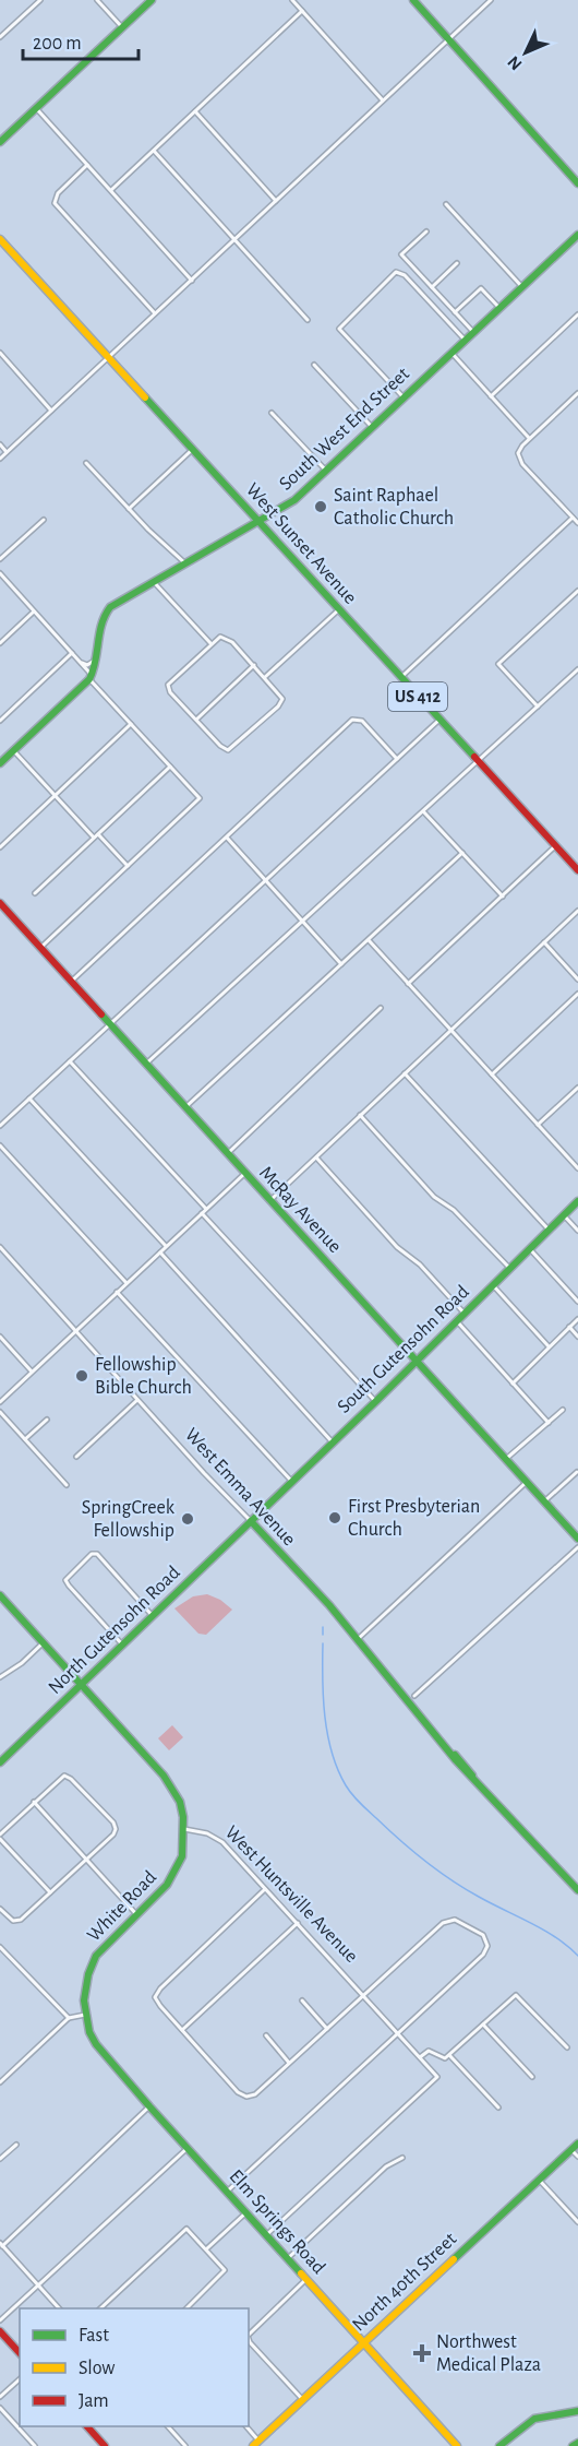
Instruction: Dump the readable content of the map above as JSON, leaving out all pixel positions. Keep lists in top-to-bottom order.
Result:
{
  "streets": {
    "main road": [
      "South West End Street",
      "West Sunset Avenue",
      "US 412",
      "McRay Avenue",
      "South Gutensohn Road",
      "West Emma Avenue",
      "North Gutensohn Road",
      "White Road",
      "Elm Springs Road",
      "North 40th Street"
    ],
    "street": ["West Huntsville Avenue"]
  },
  "crossings": [
    ["South West End Street", "West Sunset Avenue"],
    ["McRay Avenue", "South Gutensohn Road"],
    ["South Gutensohn Road", "West Emma Avenue"],
    ["South Gutensohn Road", "North Gutensohn Road"],
    ["West Emma Avenue", "North Gutensohn Road"],
    ["West Huntsville Avenue", "White Road"],
    ["West Huntsville Avenue", "Elm Springs Road"],
    ["White Road", "Elm Springs Road"],
    ["Elm Springs Road", "North 40th Street"]
  ],
  "places": {
    "other": [
      "Saint Raphael Catholic Church",
      "Fellowship Bible Church",
      "First Presbyterian Church",
      "SpringCreek Fellowship"
    ],
    "health": ["Northwest Medical Plaza"]
  },
  "legend": ["Fast", "Slow", "Jam"],
  "scale_bar": "200 m",
  "north": "bottom left"
}
